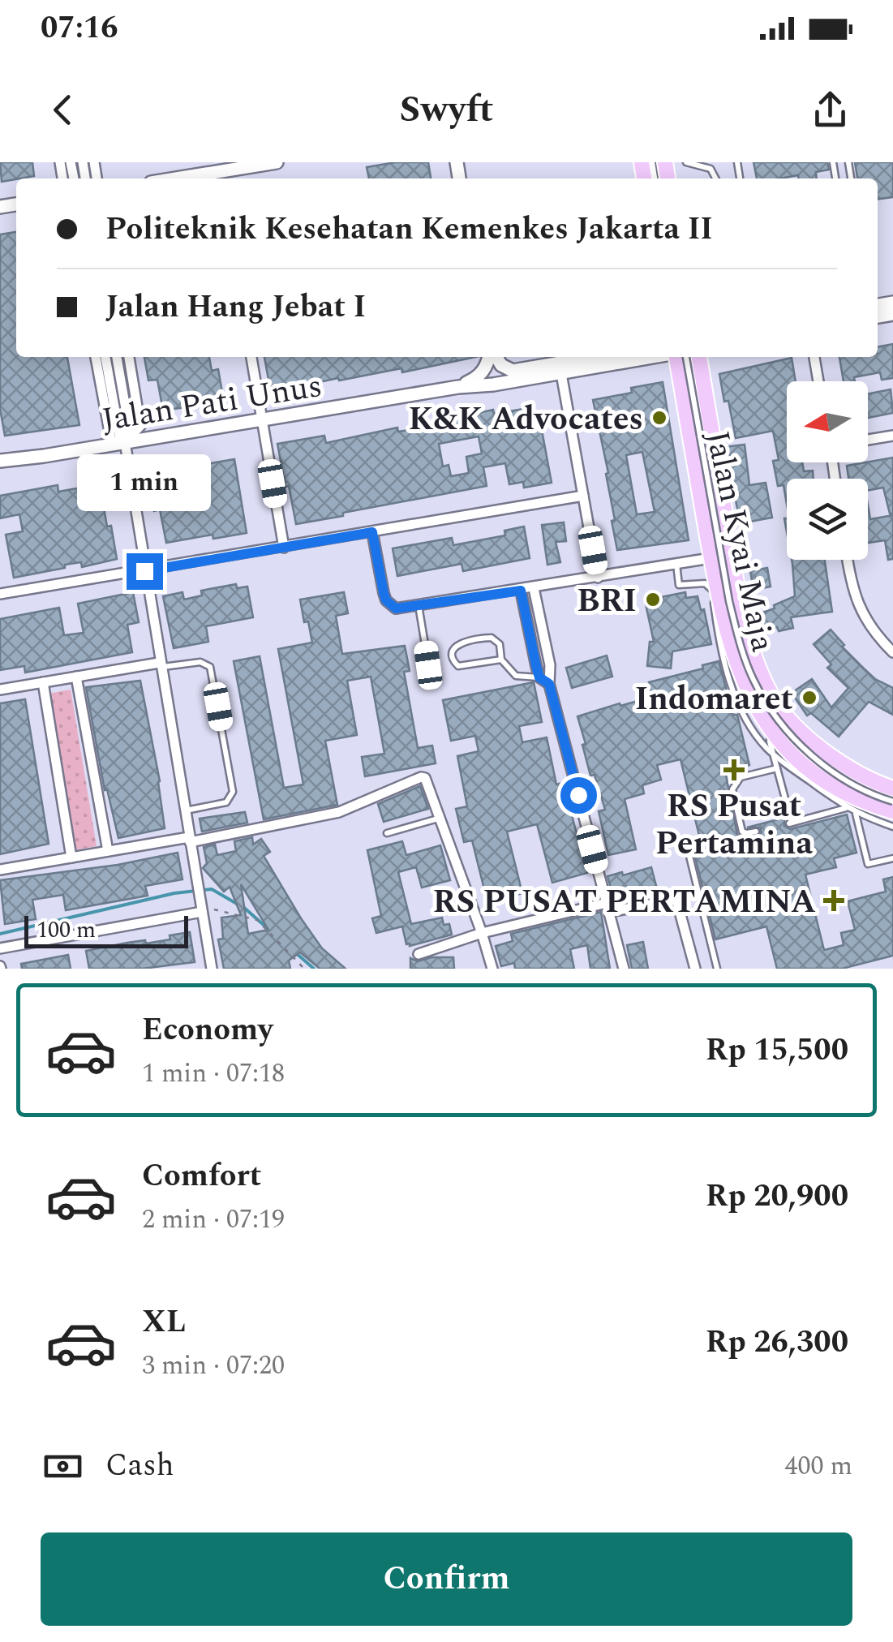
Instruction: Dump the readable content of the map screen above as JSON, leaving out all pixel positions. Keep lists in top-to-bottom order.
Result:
{
  "streets": {
    "main road": ["Jalan Kyai Maja"],
    "street": ["Jalan Pati Unus"]
  },
  "places": {
    "other": ["K&K Advocates", "BRI", "Indomaret"],
    "health": ["RS Pusat Pertamina", "RS PUSAT PERTAMINA"]
  },
  "scale_bar": "100 m",
  "north": "left",
  "page": {
    "status": "07:16",
    "header": "Swyft",
    "banner": ["Politeknik Kesehatan Kemenkes Jakarta II", "Jalan Hang Jebat I"],
    "bubble": "1 min",
    "scale": "100 m",
    "list": [
      {
        "name": "Economy",
        "note": "1 min · 07:18",
        "value": "Rp 15,500"
      },
      {
        "name": "Comfort",
        "note": "2 min · 07:19",
        "value": "Rp 20,900"
      },
      {
        "name": "XL",
        "note": "3 min · 07:20",
        "value": "Rp 26,300"
      }
    ],
    "pay": ["Cash", "400 m"],
    "buttons": "Confirm"
  }
}
